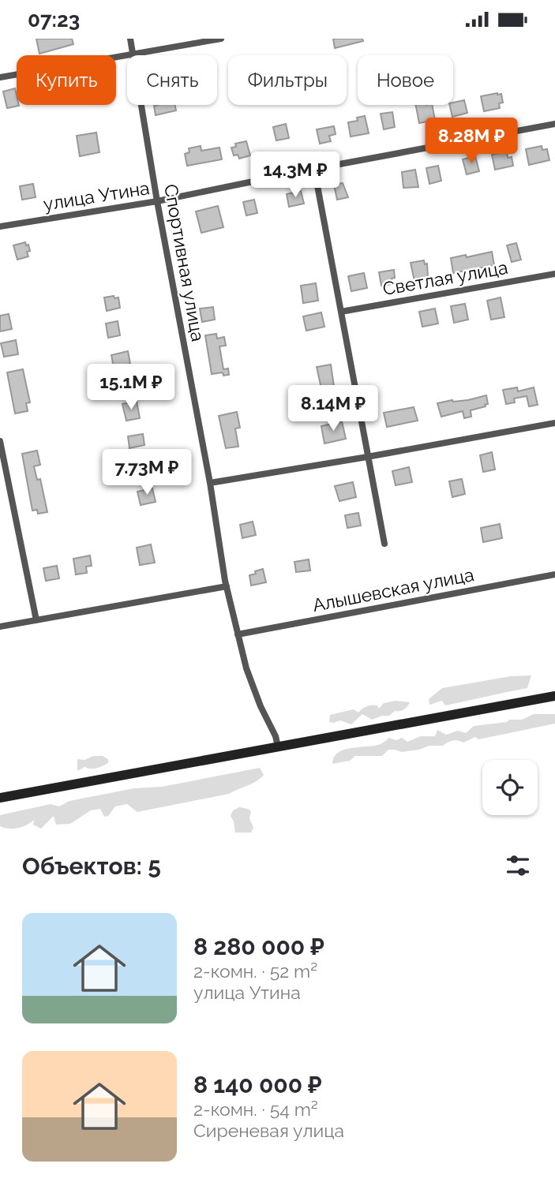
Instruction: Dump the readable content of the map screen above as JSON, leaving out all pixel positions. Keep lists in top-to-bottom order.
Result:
{
  "streets": {
    "street": [
      "улица Утина",
      "Спортивная улица",
      "Светлая улица",
      "Алышевская улица"
    ]
  },
  "crossings": [
    ["улица Утина", "Спортивная улица"],
    ["Спортивная улица", "Алышевская улица"]
  ],
  "page": {
    "status": "07:23",
    "chip": [
      "Купить",
      "Снять",
      "Фильтры",
      "Новое"
    ],
    "price": [
      "8.28M ₽",
      "14.3M ₽",
      "15.1M ₽",
      "8.14M ₽",
      "7.73M ₽"
    ],
    "heading": "Объектов: 5",
    "list": [
      {
        "name": "8 280 000 ₽",
        "note": "2-комн. · 52 m² · улица Утина"
      },
      {
        "name": "8 140 000 ₽",
        "note": "2-комн. · 54 m² · Сиреневая улица"
      }
    ]
  }
}
